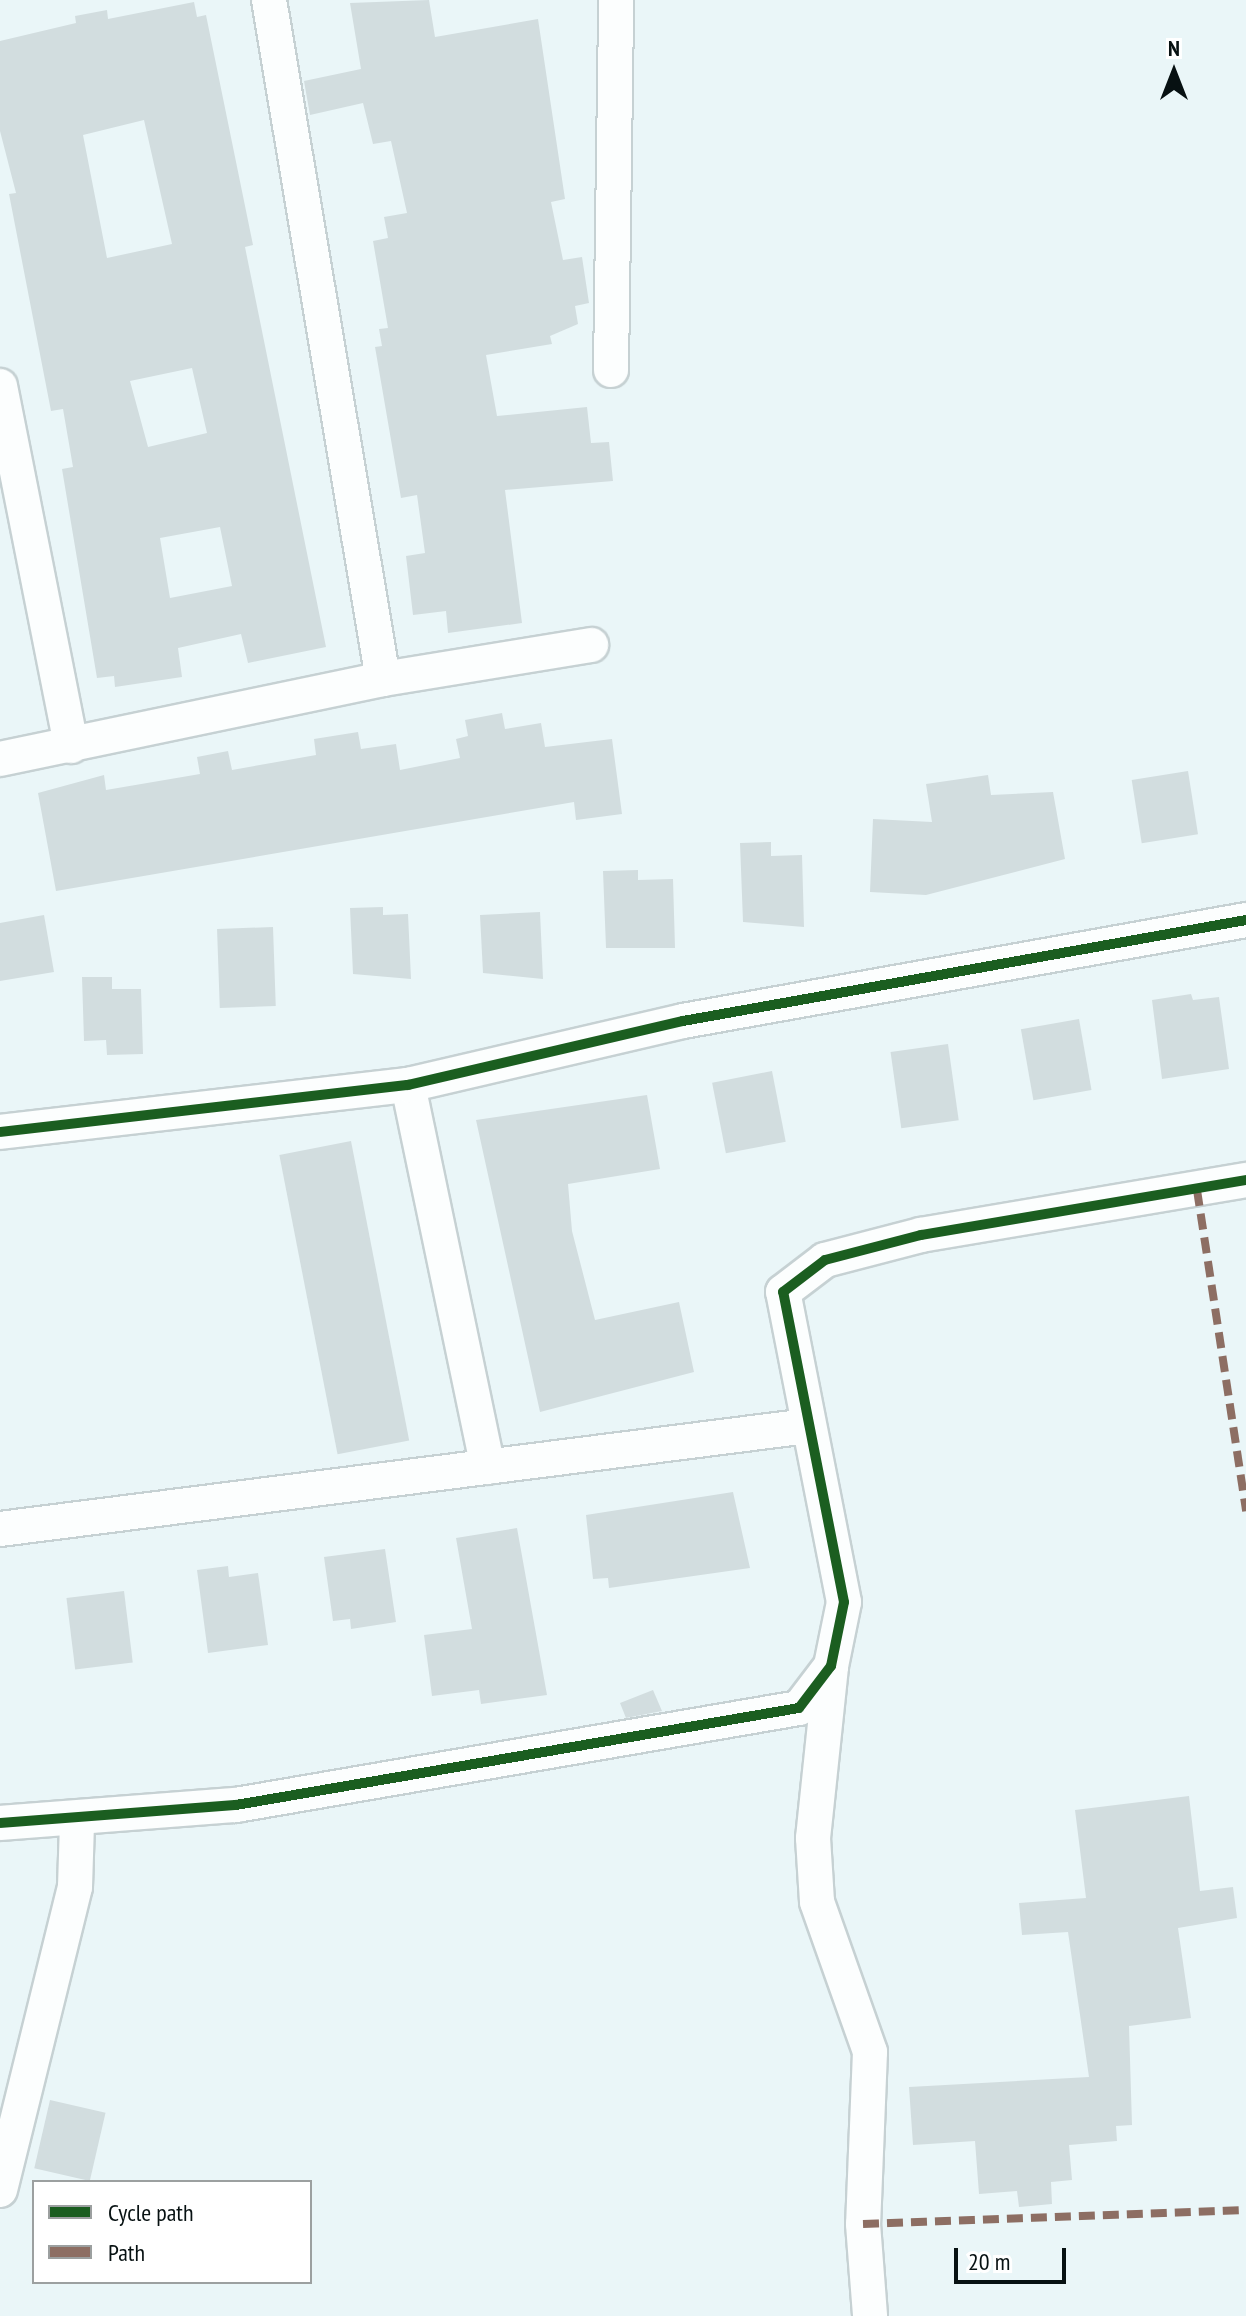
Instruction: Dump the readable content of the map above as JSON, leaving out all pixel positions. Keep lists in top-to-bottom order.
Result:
{
  "legend": ["Cycle path", "Path"],
  "scale_bar": "20 m",
  "north": "top"
}
